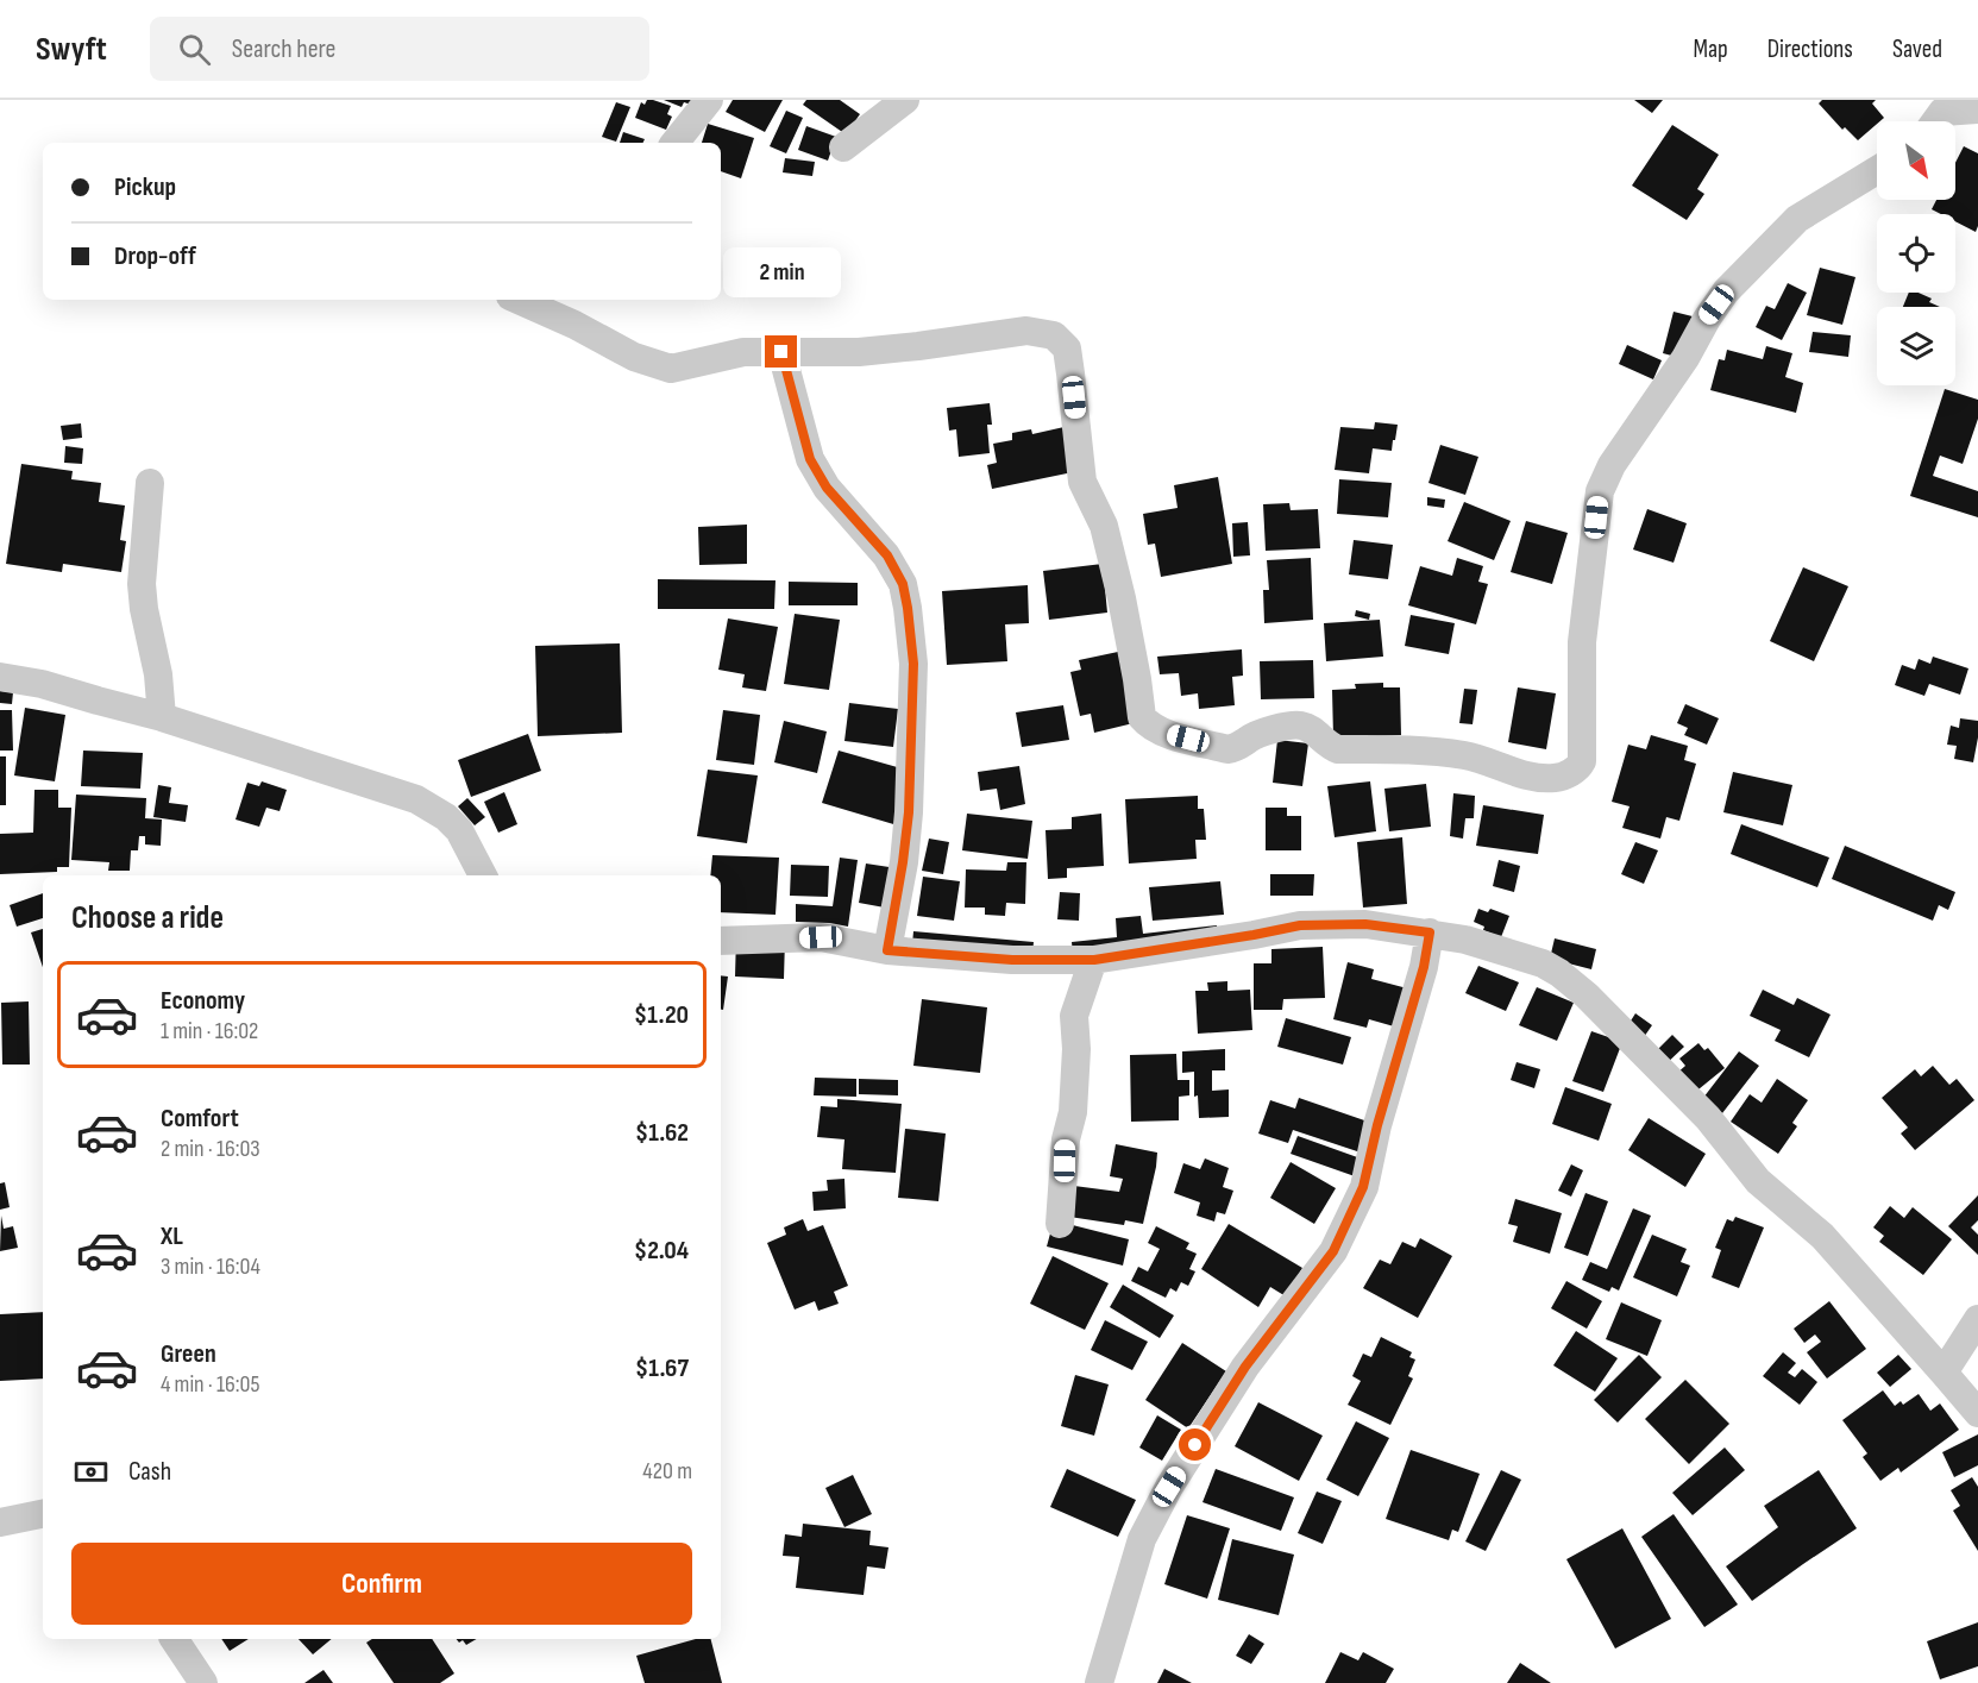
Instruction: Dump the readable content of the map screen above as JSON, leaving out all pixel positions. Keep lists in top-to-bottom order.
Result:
{
  "north": "bottom right",
  "page": {
    "header": "Swyft",
    "search": "Search here",
    "nav": ["Map", "Directions", "Saved"],
    "banner": ["Pickup", "Drop-off"],
    "bubble": "2 min",
    "heading": "Choose a ride",
    "list": [
      {
        "name": "Economy",
        "note": "1 min · 16:02",
        "value": "$1.20"
      },
      {
        "name": "Comfort",
        "note": "2 min · 16:03",
        "value": "$1.62"
      },
      {
        "name": "XL",
        "note": "3 min · 16:04",
        "value": "$2.04"
      },
      {
        "name": "Green",
        "note": "4 min · 16:05",
        "value": "$1.67"
      }
    ],
    "pay": ["Cash", "420 m"],
    "buttons": "Confirm"
  }
}
